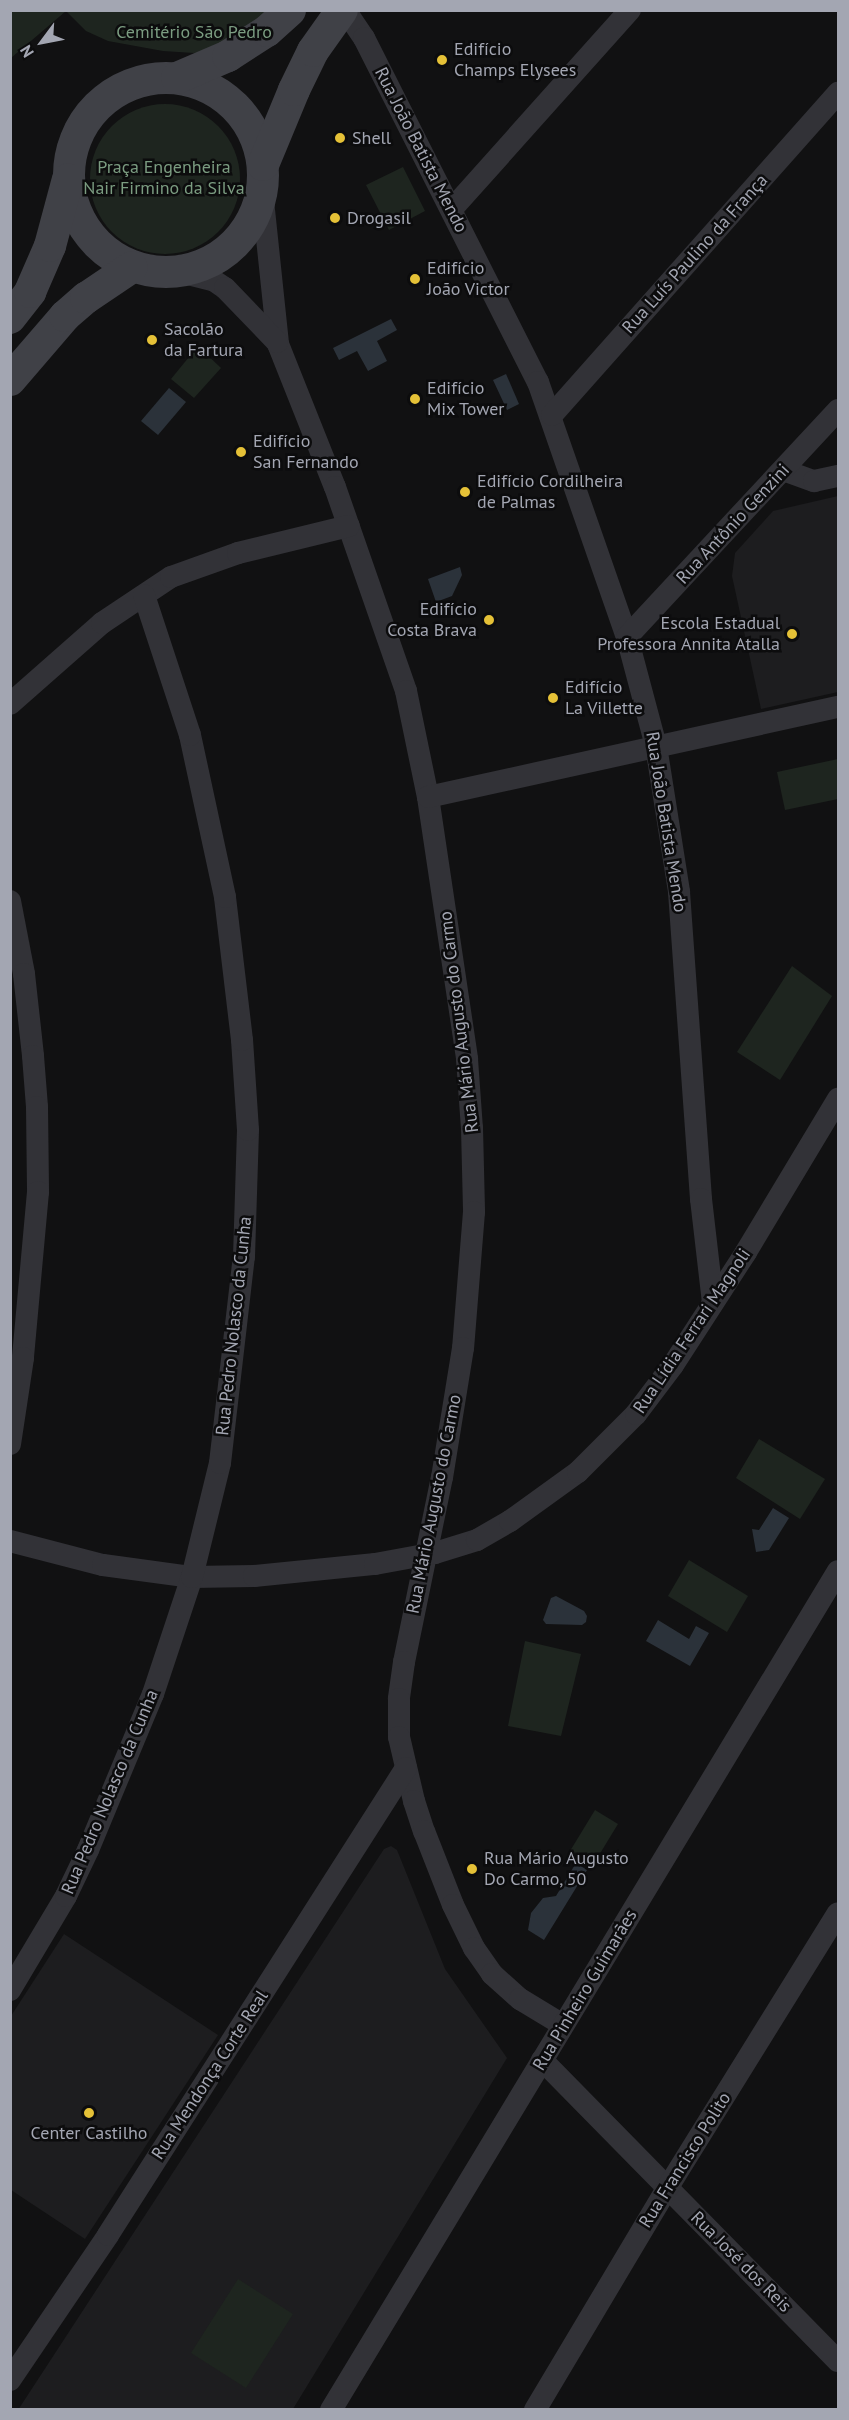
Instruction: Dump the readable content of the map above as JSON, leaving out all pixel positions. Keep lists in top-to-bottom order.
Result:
{
  "streets": {
    "street": [
      "Rua João Batista Mendo",
      "Rua Luís Paulino da França",
      "Rua Antônio Genzini",
      "Rua Mário Augusto do Carmo",
      "Rua Pedro Nolasco da Cunha",
      "Rua Lídia Ferrari Magnoli",
      "Rua Pinheiro Guimarães",
      "Rua Mendonça Corte Real",
      "Rua Francisco Polito",
      "Rua José dos Reis"
    ]
  },
  "crossings": [
    ["Rua João Batista Mendo", "Rua Luís Paulino da França"],
    ["Rua João Batista Mendo", "Rua Antônio Genzini"],
    ["Rua João Batista Mendo", "Rua Lídia Ferrari Magnoli"],
    ["Rua Mário Augusto do Carmo", "Rua Lídia Ferrari Magnoli"],
    ["Rua Mário Augusto do Carmo", "Rua Pinheiro Guimarães"],
    ["Rua Mário Augusto do Carmo", "Rua Mendonça Corte Real"],
    ["Rua Pedro Nolasco da Cunha", "Rua Lídia Ferrari Magnoli"],
    ["Rua Pinheiro Guimarães", "Rua José dos Reis"],
    ["Rua Francisco Polito", "Rua José dos Reis"]
  ],
  "parks": ["Cemitério São Pedro", "Praça Engenheira Nair Firmino da Silva"],
  "places": [
    "Edifício Champs Elysees",
    "Shell",
    "Drogasil",
    "Edifício João Victor",
    "Sacolão da Fartura",
    "Edifício Mix Tower",
    "Edifício San Fernando",
    "Edifício Cordilheira de Palmas",
    "Edifício Costa Brava",
    "Escola Estadual Professora Annita Atalla",
    "Edifício La Villette",
    "Rua Mário Augusto Do Carmo, 50",
    "Center Castilho"
  ],
  "north": "bottom left"
}
